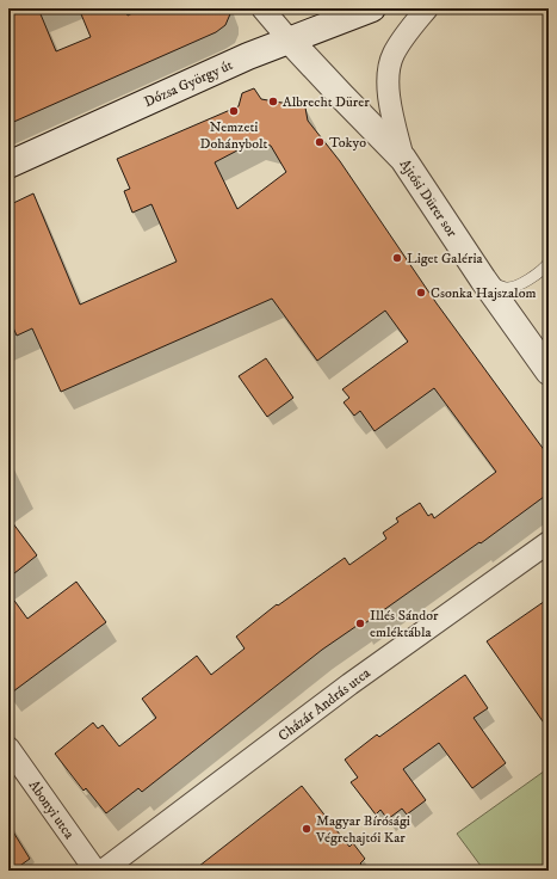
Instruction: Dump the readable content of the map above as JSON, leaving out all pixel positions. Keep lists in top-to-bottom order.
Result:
{
  "streets": {
    "street": [
      "Dózsa György út",
      "Ajtósi Dürer sor",
      "Cházár András utca",
      "Abonyi utca"
    ]
  },
  "crossings": [
    ["Dózsa György út", "Ajtósi Dürer sor"]
  ],
  "places": [
    "Albrecht Dürer",
    "Nemzeti Dohánybolt",
    "Tokyo",
    "Liget Galéria",
    "Csonka Hajszalom",
    "Illés Sándor emléktábla",
    "Magyar Bírósági Végrehajtói Kar"
  ]
}
